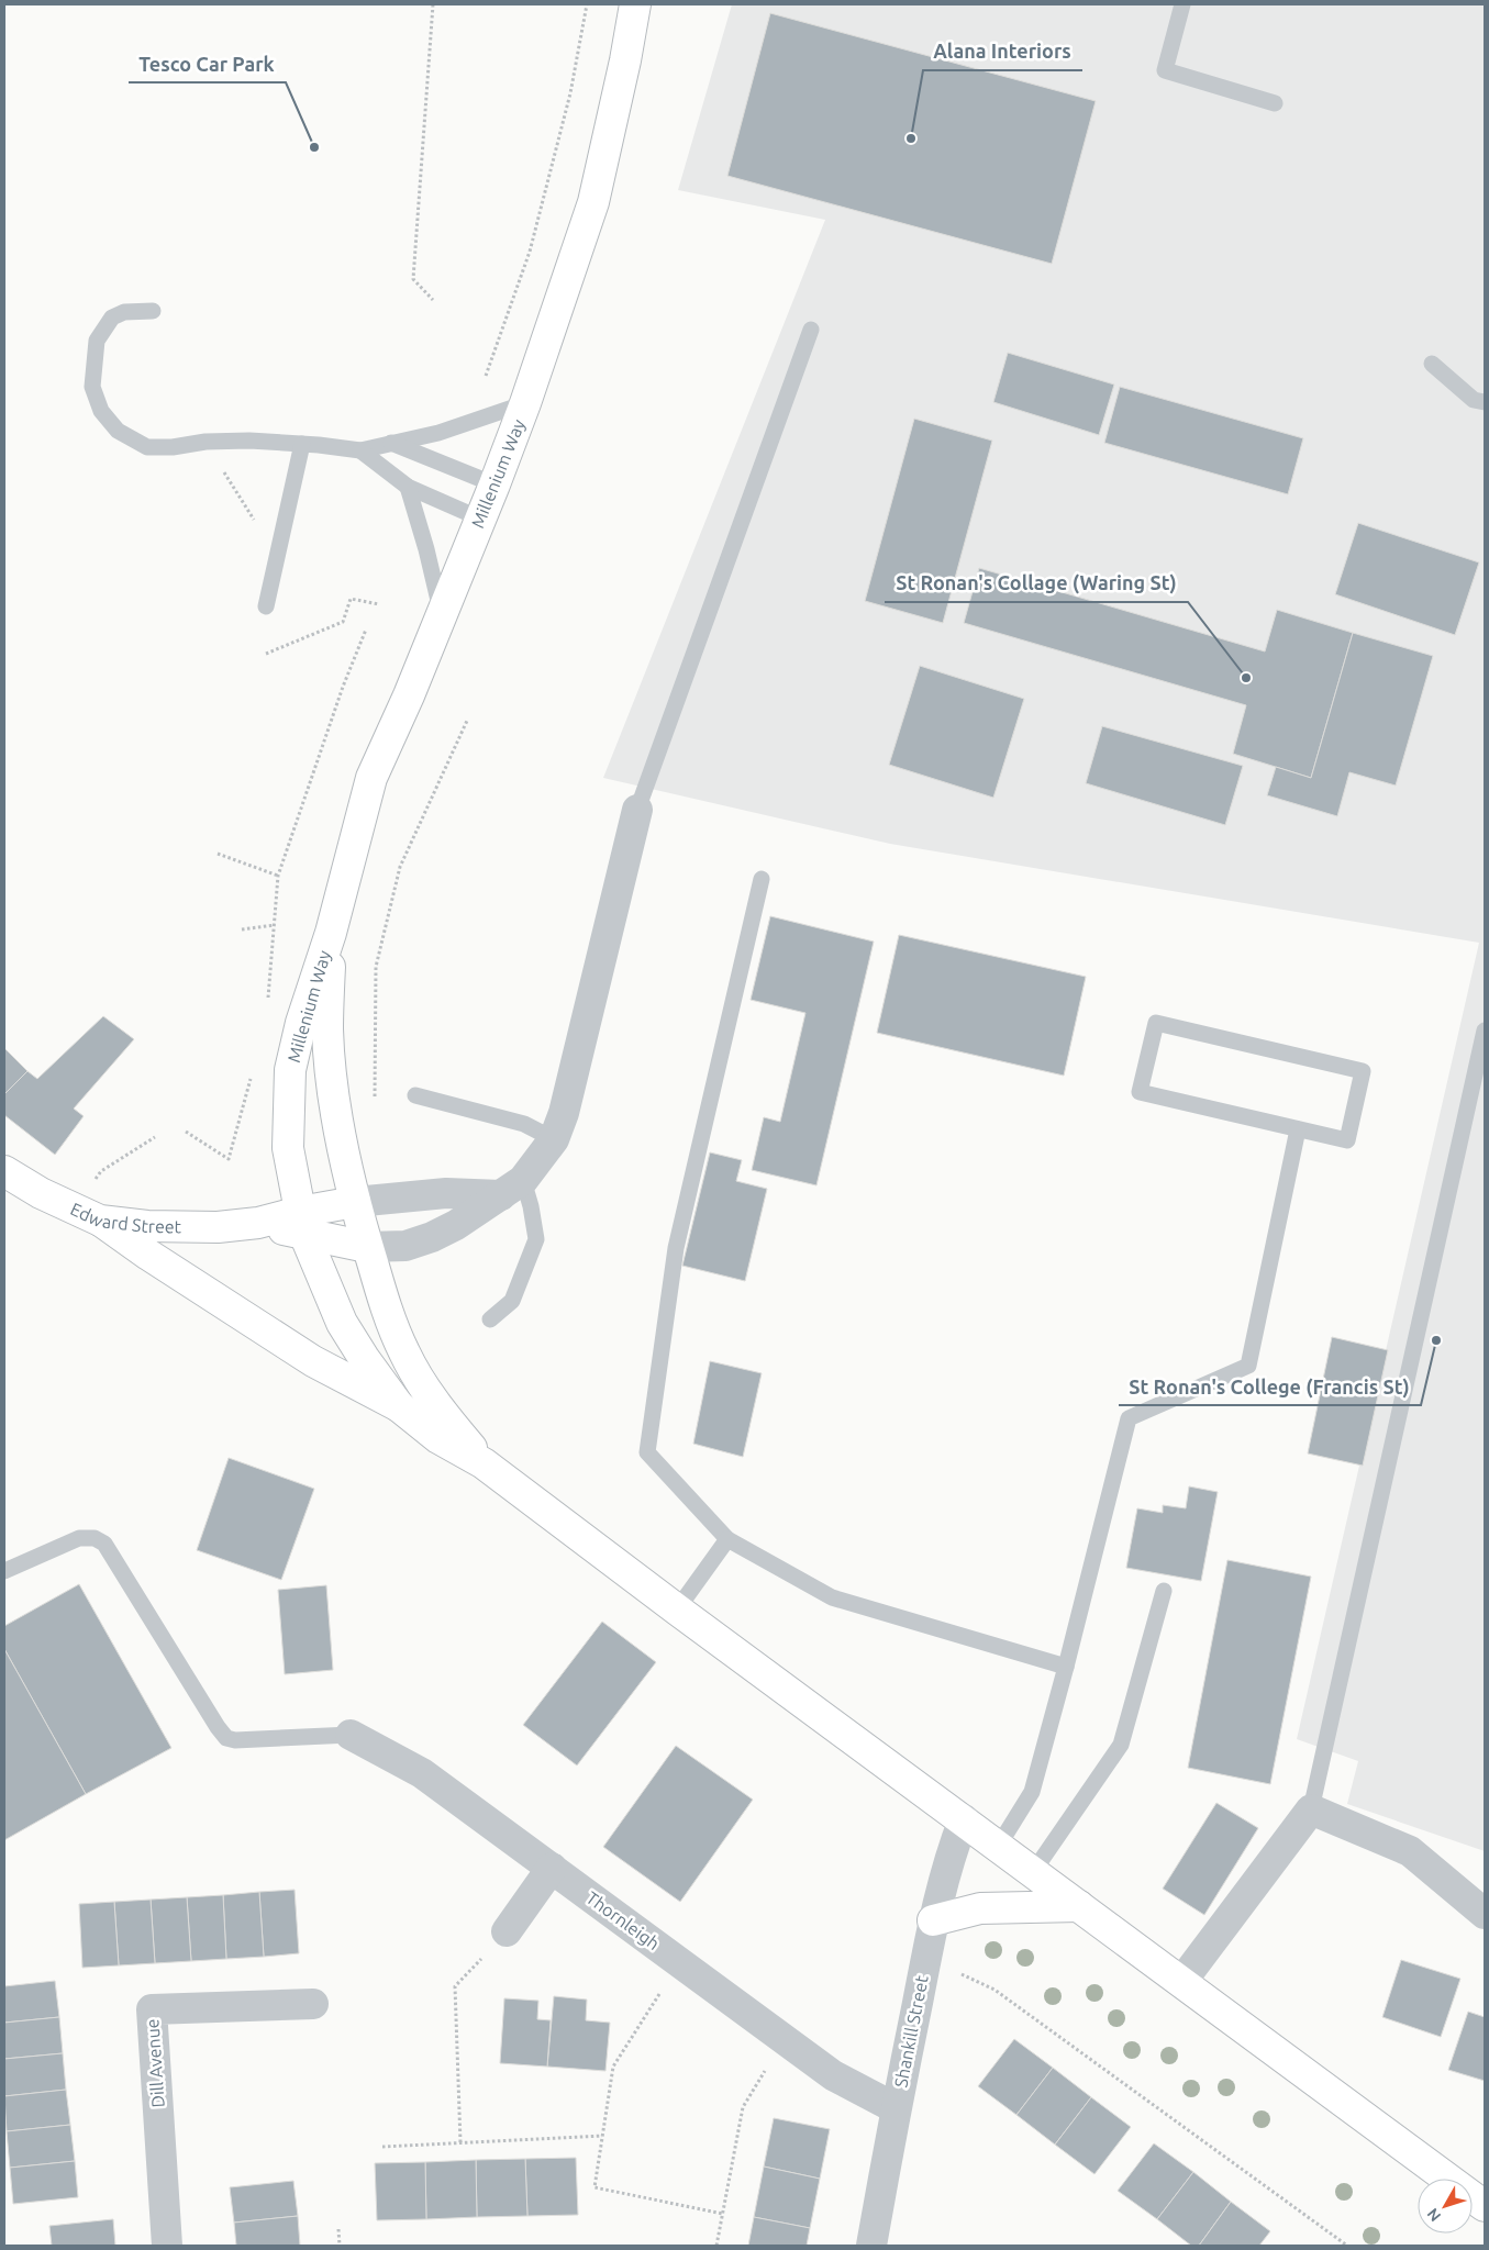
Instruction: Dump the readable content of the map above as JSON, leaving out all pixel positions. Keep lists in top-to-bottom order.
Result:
{
  "streets": {
    "main road": ["Millenium Way", "Edward Street"],
    "street": ["Thornleigh", "Shankill Street", "Dill Avenue"]
  },
  "crossings": [
    ["Millenium Way", "Edward Street"],
    ["Thornleigh", "Shankill Street"]
  ],
  "places": [
    "Alana Interiors",
    "Tesco Car Park",
    "St Ronan's Collage (Waring St)",
    "St Ronan's College (Francis St)"
  ],
  "north": "bottom left"
}
